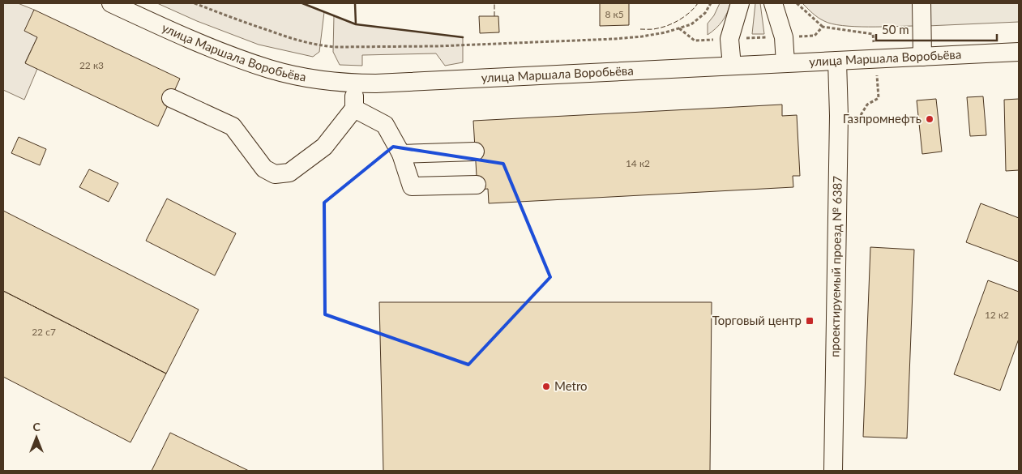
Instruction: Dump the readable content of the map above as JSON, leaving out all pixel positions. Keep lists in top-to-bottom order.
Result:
{
  "streets": {
    "street": ["улица Маршала Воробьёва", "проектируемый проезд № 6387"]
  },
  "crossings": [
    ["улица Маршала Воробьёва", "проектируемый проезд № 6387"]
  ],
  "places": {
    "other": ["Газпромнефть", "Metro"],
    "transit": ["Торговый центр"]
  },
  "house_numbers": [
    "8 к5",
    "22 к3",
    "14 к2",
    "12 к2",
    "22 с7"
  ],
  "scale_bar": "50 m",
  "north": "top"
}
